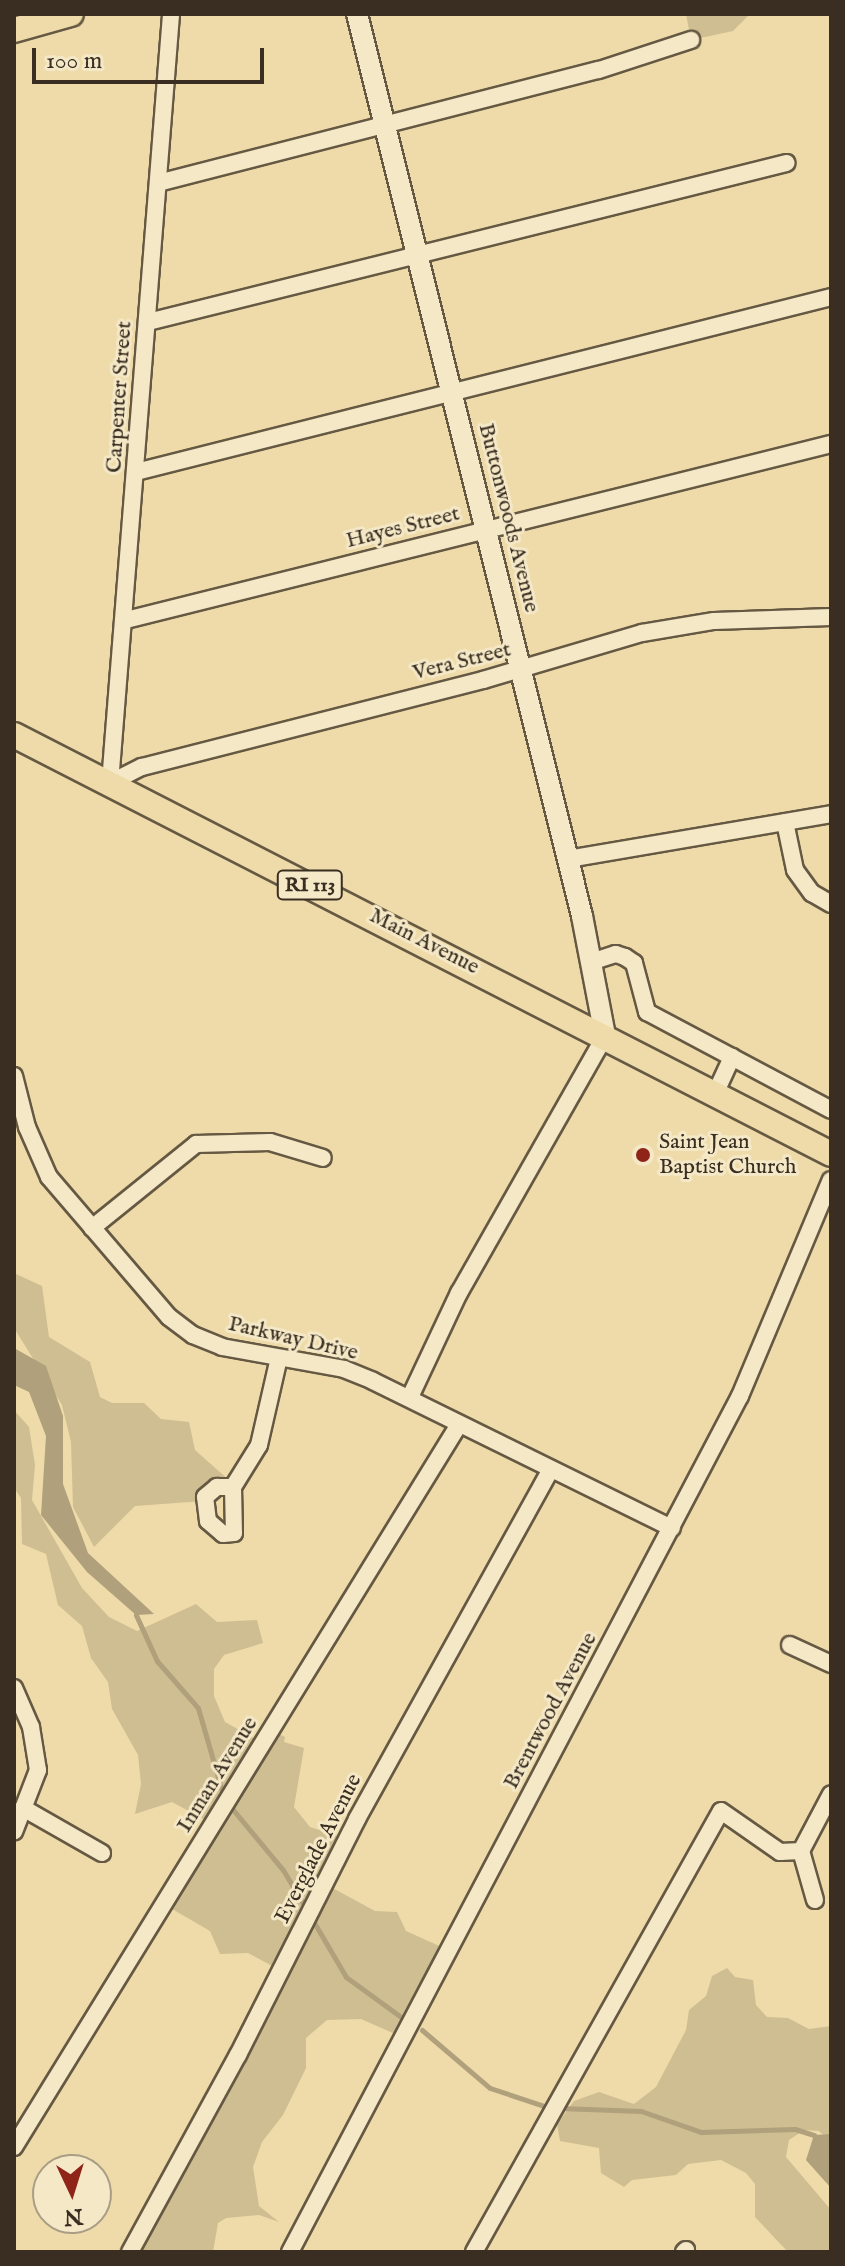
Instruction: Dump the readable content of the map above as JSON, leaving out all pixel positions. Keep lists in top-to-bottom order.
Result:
{
  "streets": {
    "main road": ["RI 113", "Main Avenue"],
    "street": [
      "Carpenter Street",
      "Buttonwoods Avenue",
      "Hayes Street",
      "Vera Street",
      "Parkway Drive",
      "Brentwood Avenue",
      "Inman Avenue",
      "Everglade Avenue"
    ]
  },
  "crossings": [
    ["Carpenter Street", "Hayes Street"],
    ["Carpenter Street", "Vera Street"],
    ["Carpenter Street", "Main Avenue"],
    ["Buttonwoods Avenue", "Hayes Street"],
    ["Buttonwoods Avenue", "Vera Street"],
    ["Buttonwoods Avenue", "Main Avenue"],
    ["Vera Street", "Main Avenue"],
    ["Parkway Drive", "Brentwood Avenue"],
    ["Parkway Drive", "Inman Avenue"],
    ["Parkway Drive", "Everglade Avenue"]
  ],
  "places": ["Saint Jean Baptist Church"],
  "scale_bar": "100 m",
  "north": "bottom"
}
